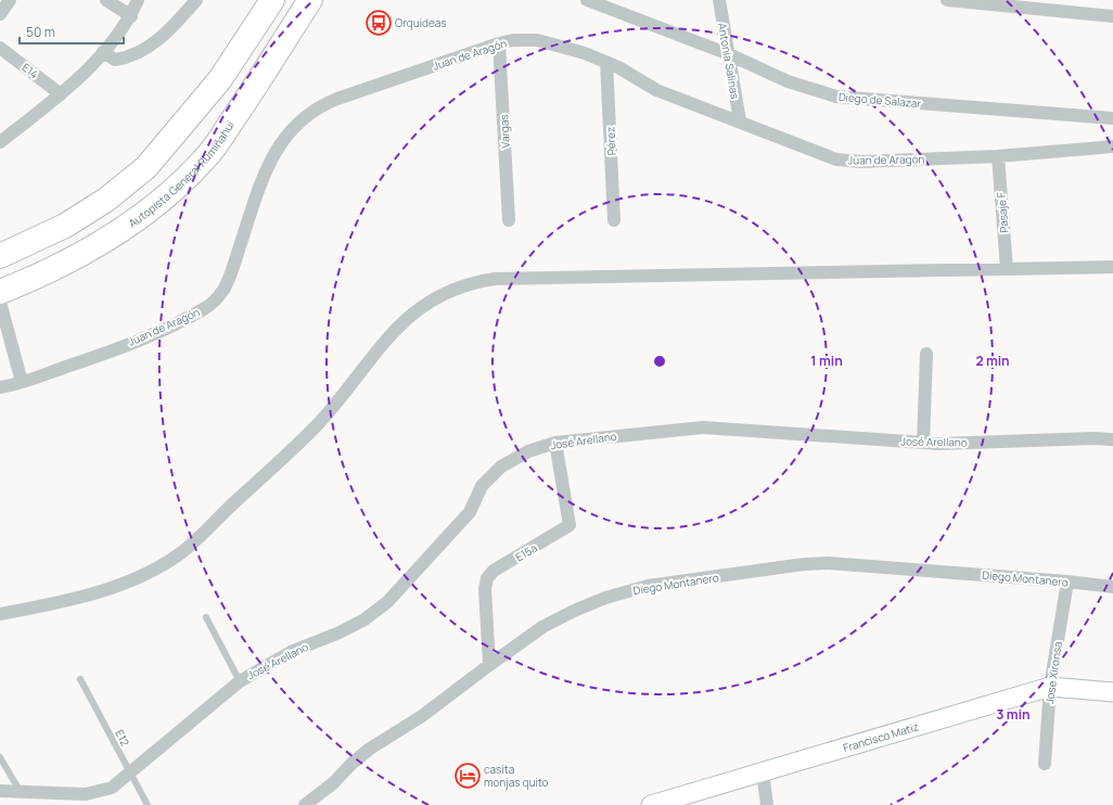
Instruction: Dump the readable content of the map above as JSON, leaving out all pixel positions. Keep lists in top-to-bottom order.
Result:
{
  "streets": {
    "highway": ["Autopista General Rumiñahui"],
    "street": [
      "Juan de Aragón",
      "Antonia Salinas",
      "E14",
      "Diego de Salazar",
      "Vargas",
      "Pérez",
      "Pasaje F",
      "José Arellano",
      "E15a",
      "Diego Montanero",
      "Jose Xironsa",
      "Francisco Matiz"
    ],
    "lane": ["E12"]
  },
  "crossings": [
    ["Juan de Aragón", "Antonia Salinas"],
    ["Juan de Aragón", "Vargas"],
    ["Juan de Aragón", "Pérez"],
    ["Juan de Aragón", "Pasaje F"],
    ["Antonia Salinas", "Diego de Salazar"],
    ["José Arellano", "E15a"],
    ["José Arellano", "E12"],
    ["E15a", "Diego Montanero"],
    ["Diego Montanero", "Jose Xironsa"],
    ["Jose Xironsa", "Francisco Matiz"]
  ],
  "places": {
    "bus stop": ["Orquideas"],
    "hotel": ["casita monjas quito"]
  },
  "scale_bar": "50 m",
  "rings": ["1 min", "2 min", "3 min"]
}
